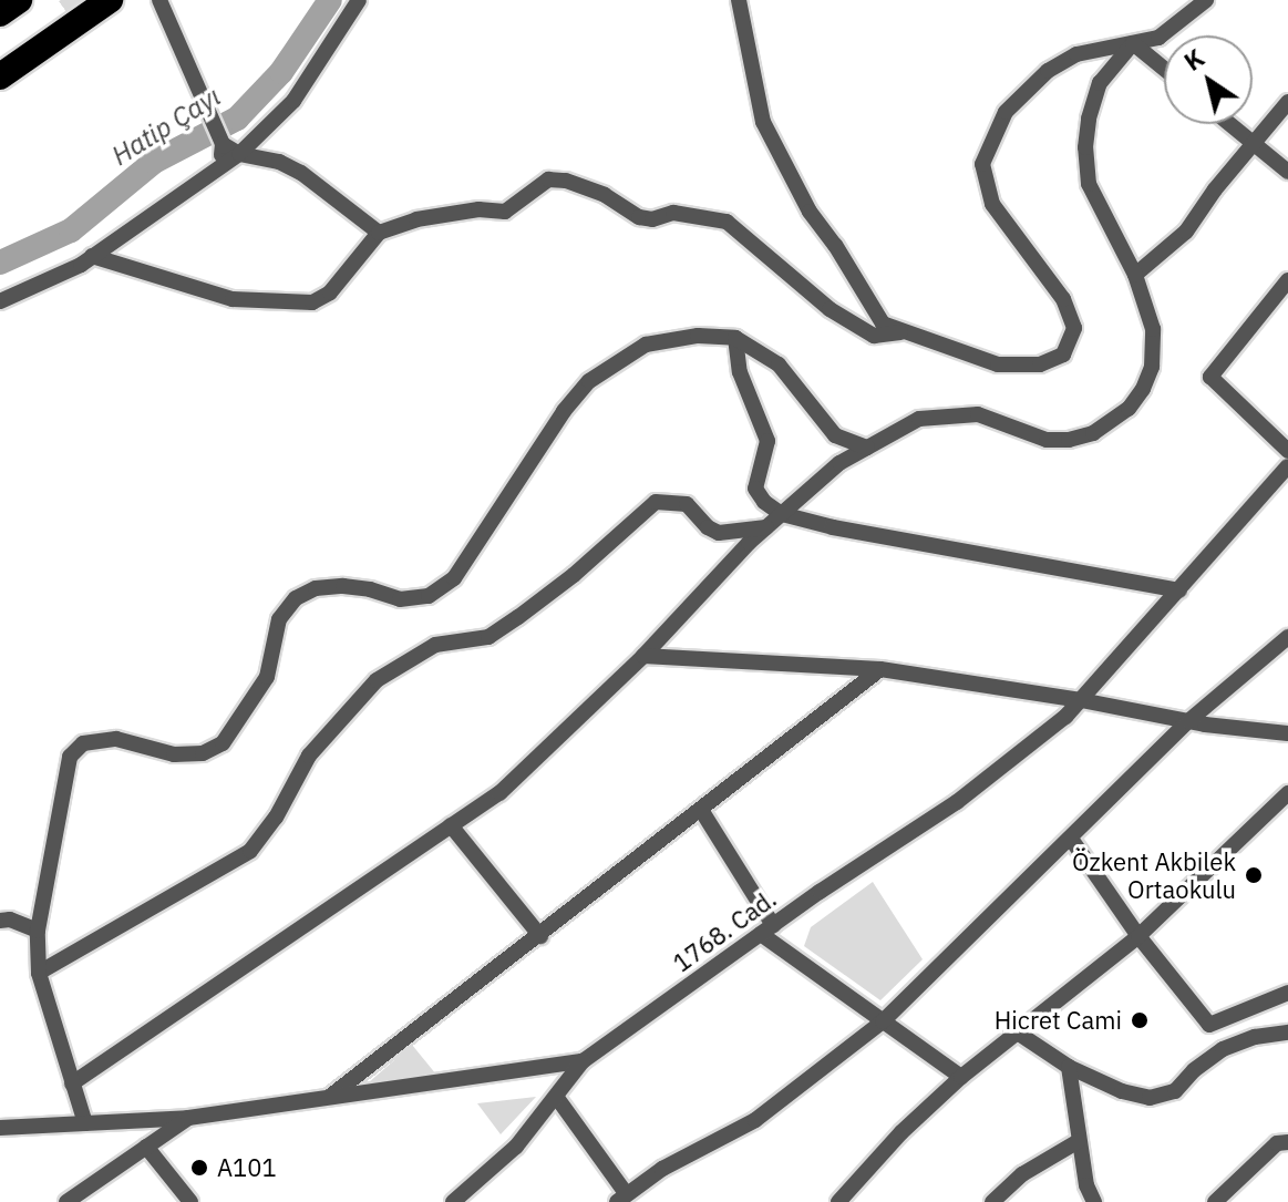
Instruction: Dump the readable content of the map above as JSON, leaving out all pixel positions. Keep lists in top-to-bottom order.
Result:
{
  "streets": {
    "street": ["1768. Cad."]
  },
  "water": ["Hatip Çayı"],
  "places": ["Özkent Akbilek Ortaokulu", "Hicret Cami", "A101"],
  "north": "top left"
}
